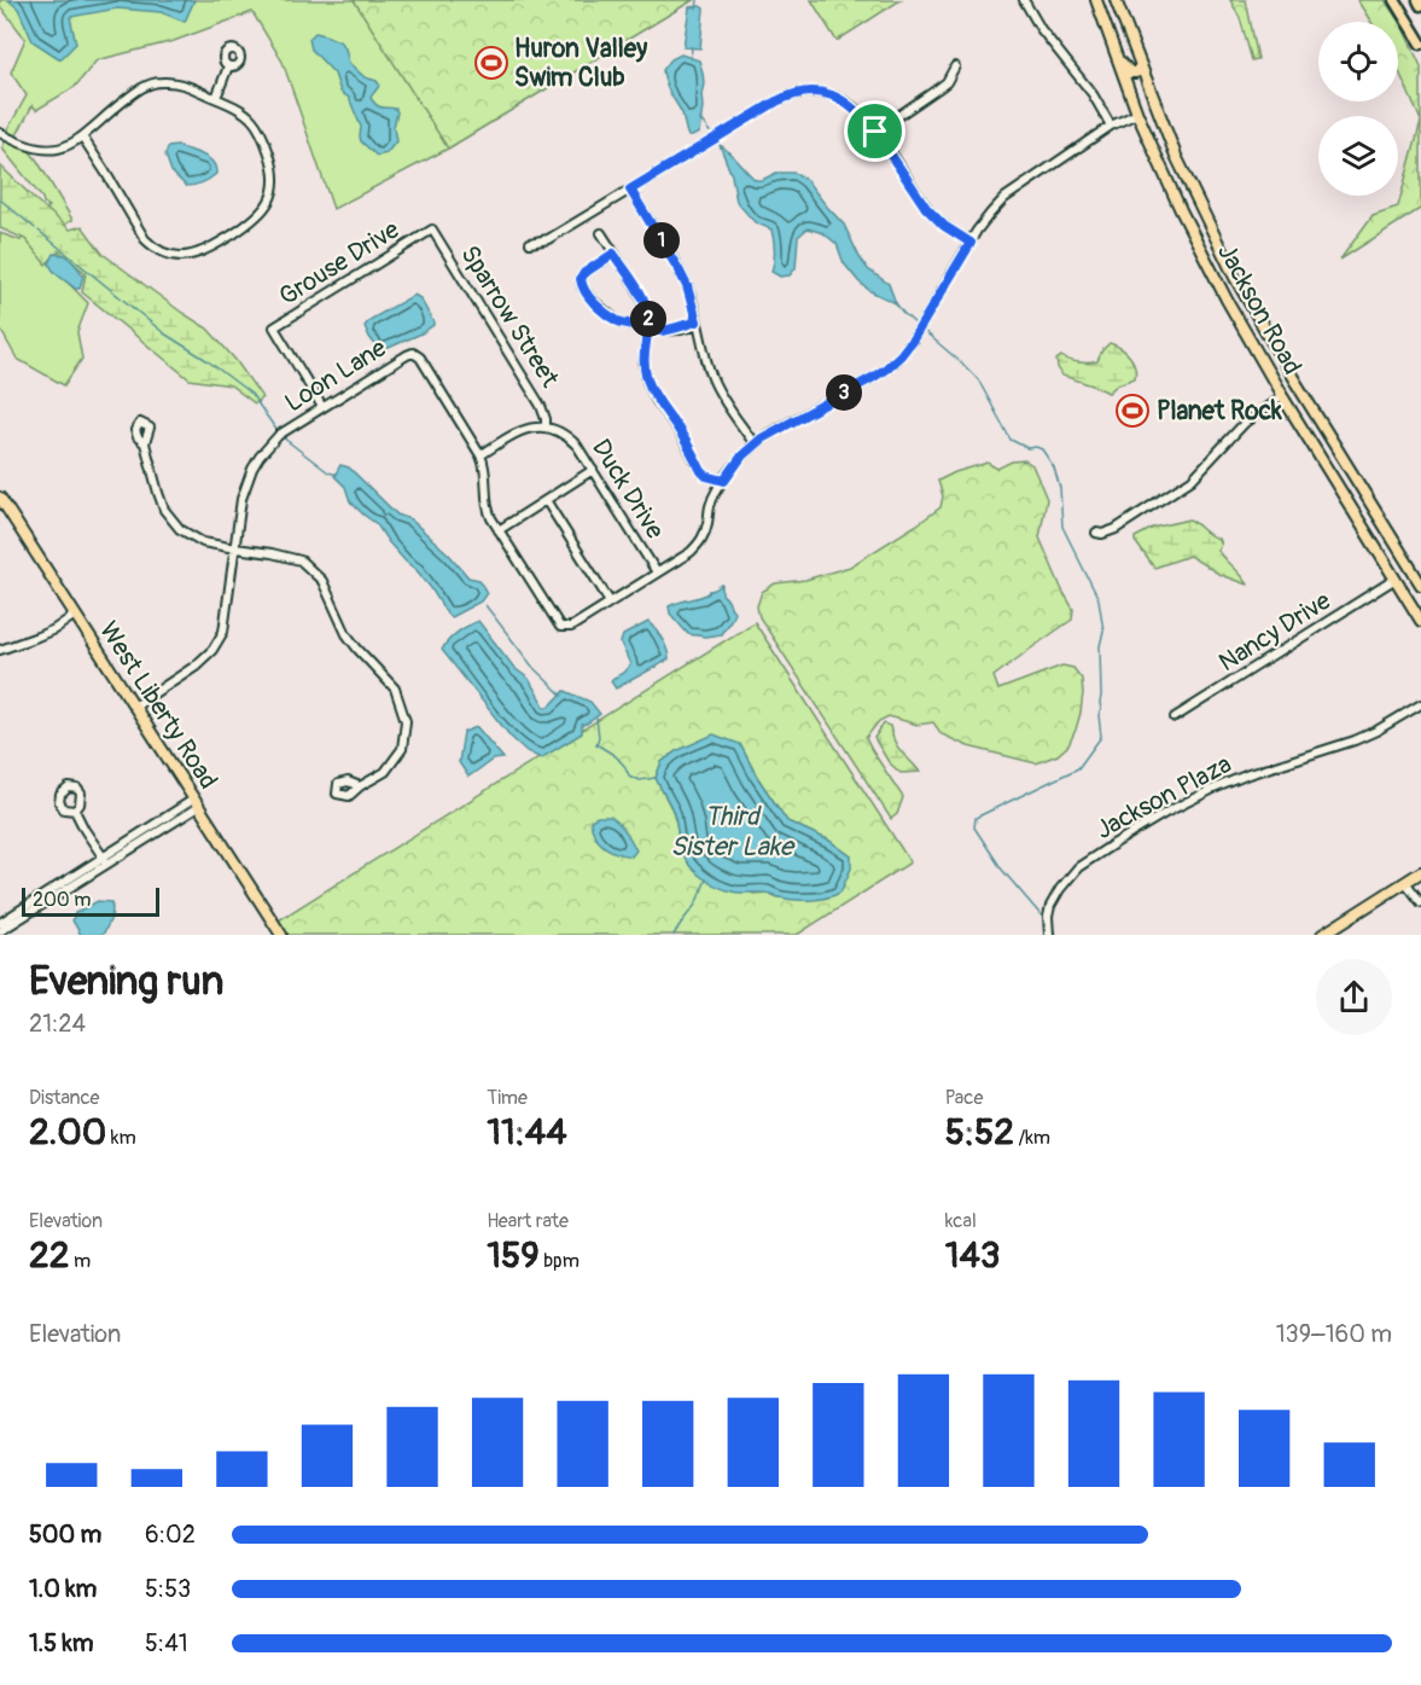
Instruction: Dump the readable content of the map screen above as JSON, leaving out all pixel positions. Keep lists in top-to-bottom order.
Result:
{
  "streets": {
    "main road": ["Jackson Road", "West Liberty Road"],
    "street": [
      "Grouse Drive",
      "Sparrow Street",
      "Loon Lane",
      "Duck Drive",
      "Nancy Drive",
      "Jackson Plaza"
    ]
  },
  "crossings": [
    ["Grouse Drive", "Sparrow Street"],
    ["Grouse Drive", "Loon Lane"],
    ["Jackson Road", "Nancy Drive"],
    ["Sparrow Street", "Duck Drive"],
    ["Loon Lane", "West Liberty Road"]
  ],
  "water": ["Third Sister Lake"],
  "places": {
    "sports": ["Huron Valley Swim Club", "Planet Rock"]
  },
  "scale_bar": "200 m",
  "page": {
    "pins": ["1", "2", "3"],
    "scale": "200 m",
    "heading": ["Evening run", "21:24"],
    "stats": [
      ["Distance", "2.00 km"],
      ["Time", "11:44"],
      ["Pace", "5:52 /km"],
      ["Elevation", "22 m"],
      ["Heart rate", "159 bpm"],
      ["kcal", "143"]
    ],
    "chart": ["Elevation", "139–160 m"],
    "list": [
      {
        "name": "500 m",
        "note": "6:02"
      },
      {
        "name": "1.0 km",
        "note": "5:53"
      },
      {
        "name": "1.5 km",
        "note": "5:41"
      }
    ]
  }
}
